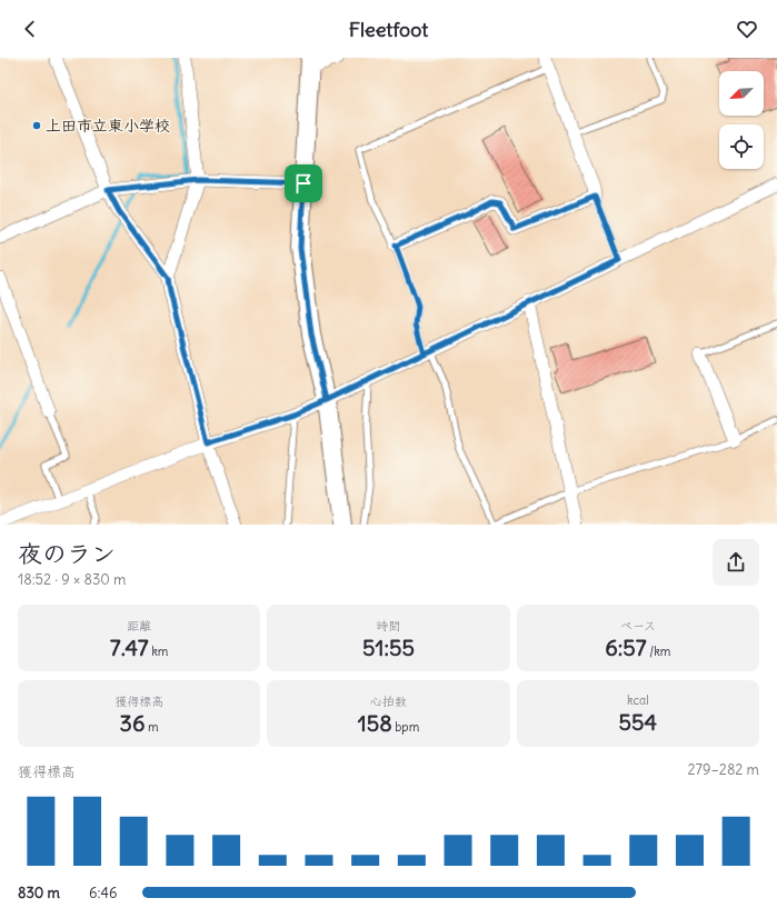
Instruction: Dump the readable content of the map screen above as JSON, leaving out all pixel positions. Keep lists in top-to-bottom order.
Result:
{
  "places": ["上田市立東小学校"],
  "north": "bottom left",
  "page": {
    "header": "Fleetfoot",
    "heading": ["夜のラン", "18:52 · 9 × 830 m"],
    "stats": [
      ["距離", "7.47 km"],
      ["時間", "51:55"],
      ["ペース", "6:57 /km"],
      ["獲得標高", "36 m"],
      ["心拍数", "158 bpm"],
      ["kcal", "554"]
    ],
    "chart": ["獲得標高", "279–282 m"],
    "list": [
      {
        "name": "830 m",
        "note": "6:46"
      }
    ]
  }
}
